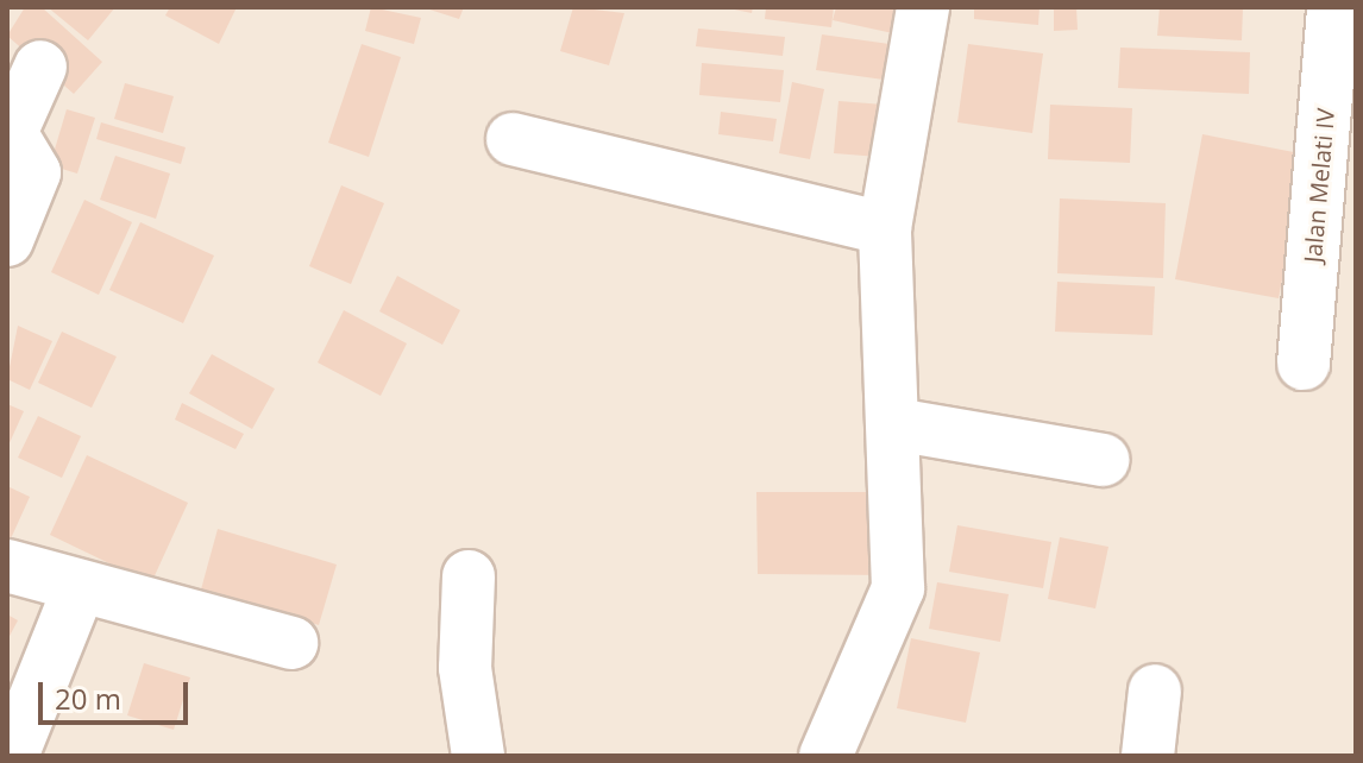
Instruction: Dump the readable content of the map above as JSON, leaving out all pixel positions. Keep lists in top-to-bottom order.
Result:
{
  "streets": {
    "street": ["Jalan Melati IV"]
  },
  "scale_bar": "20 m"
}
